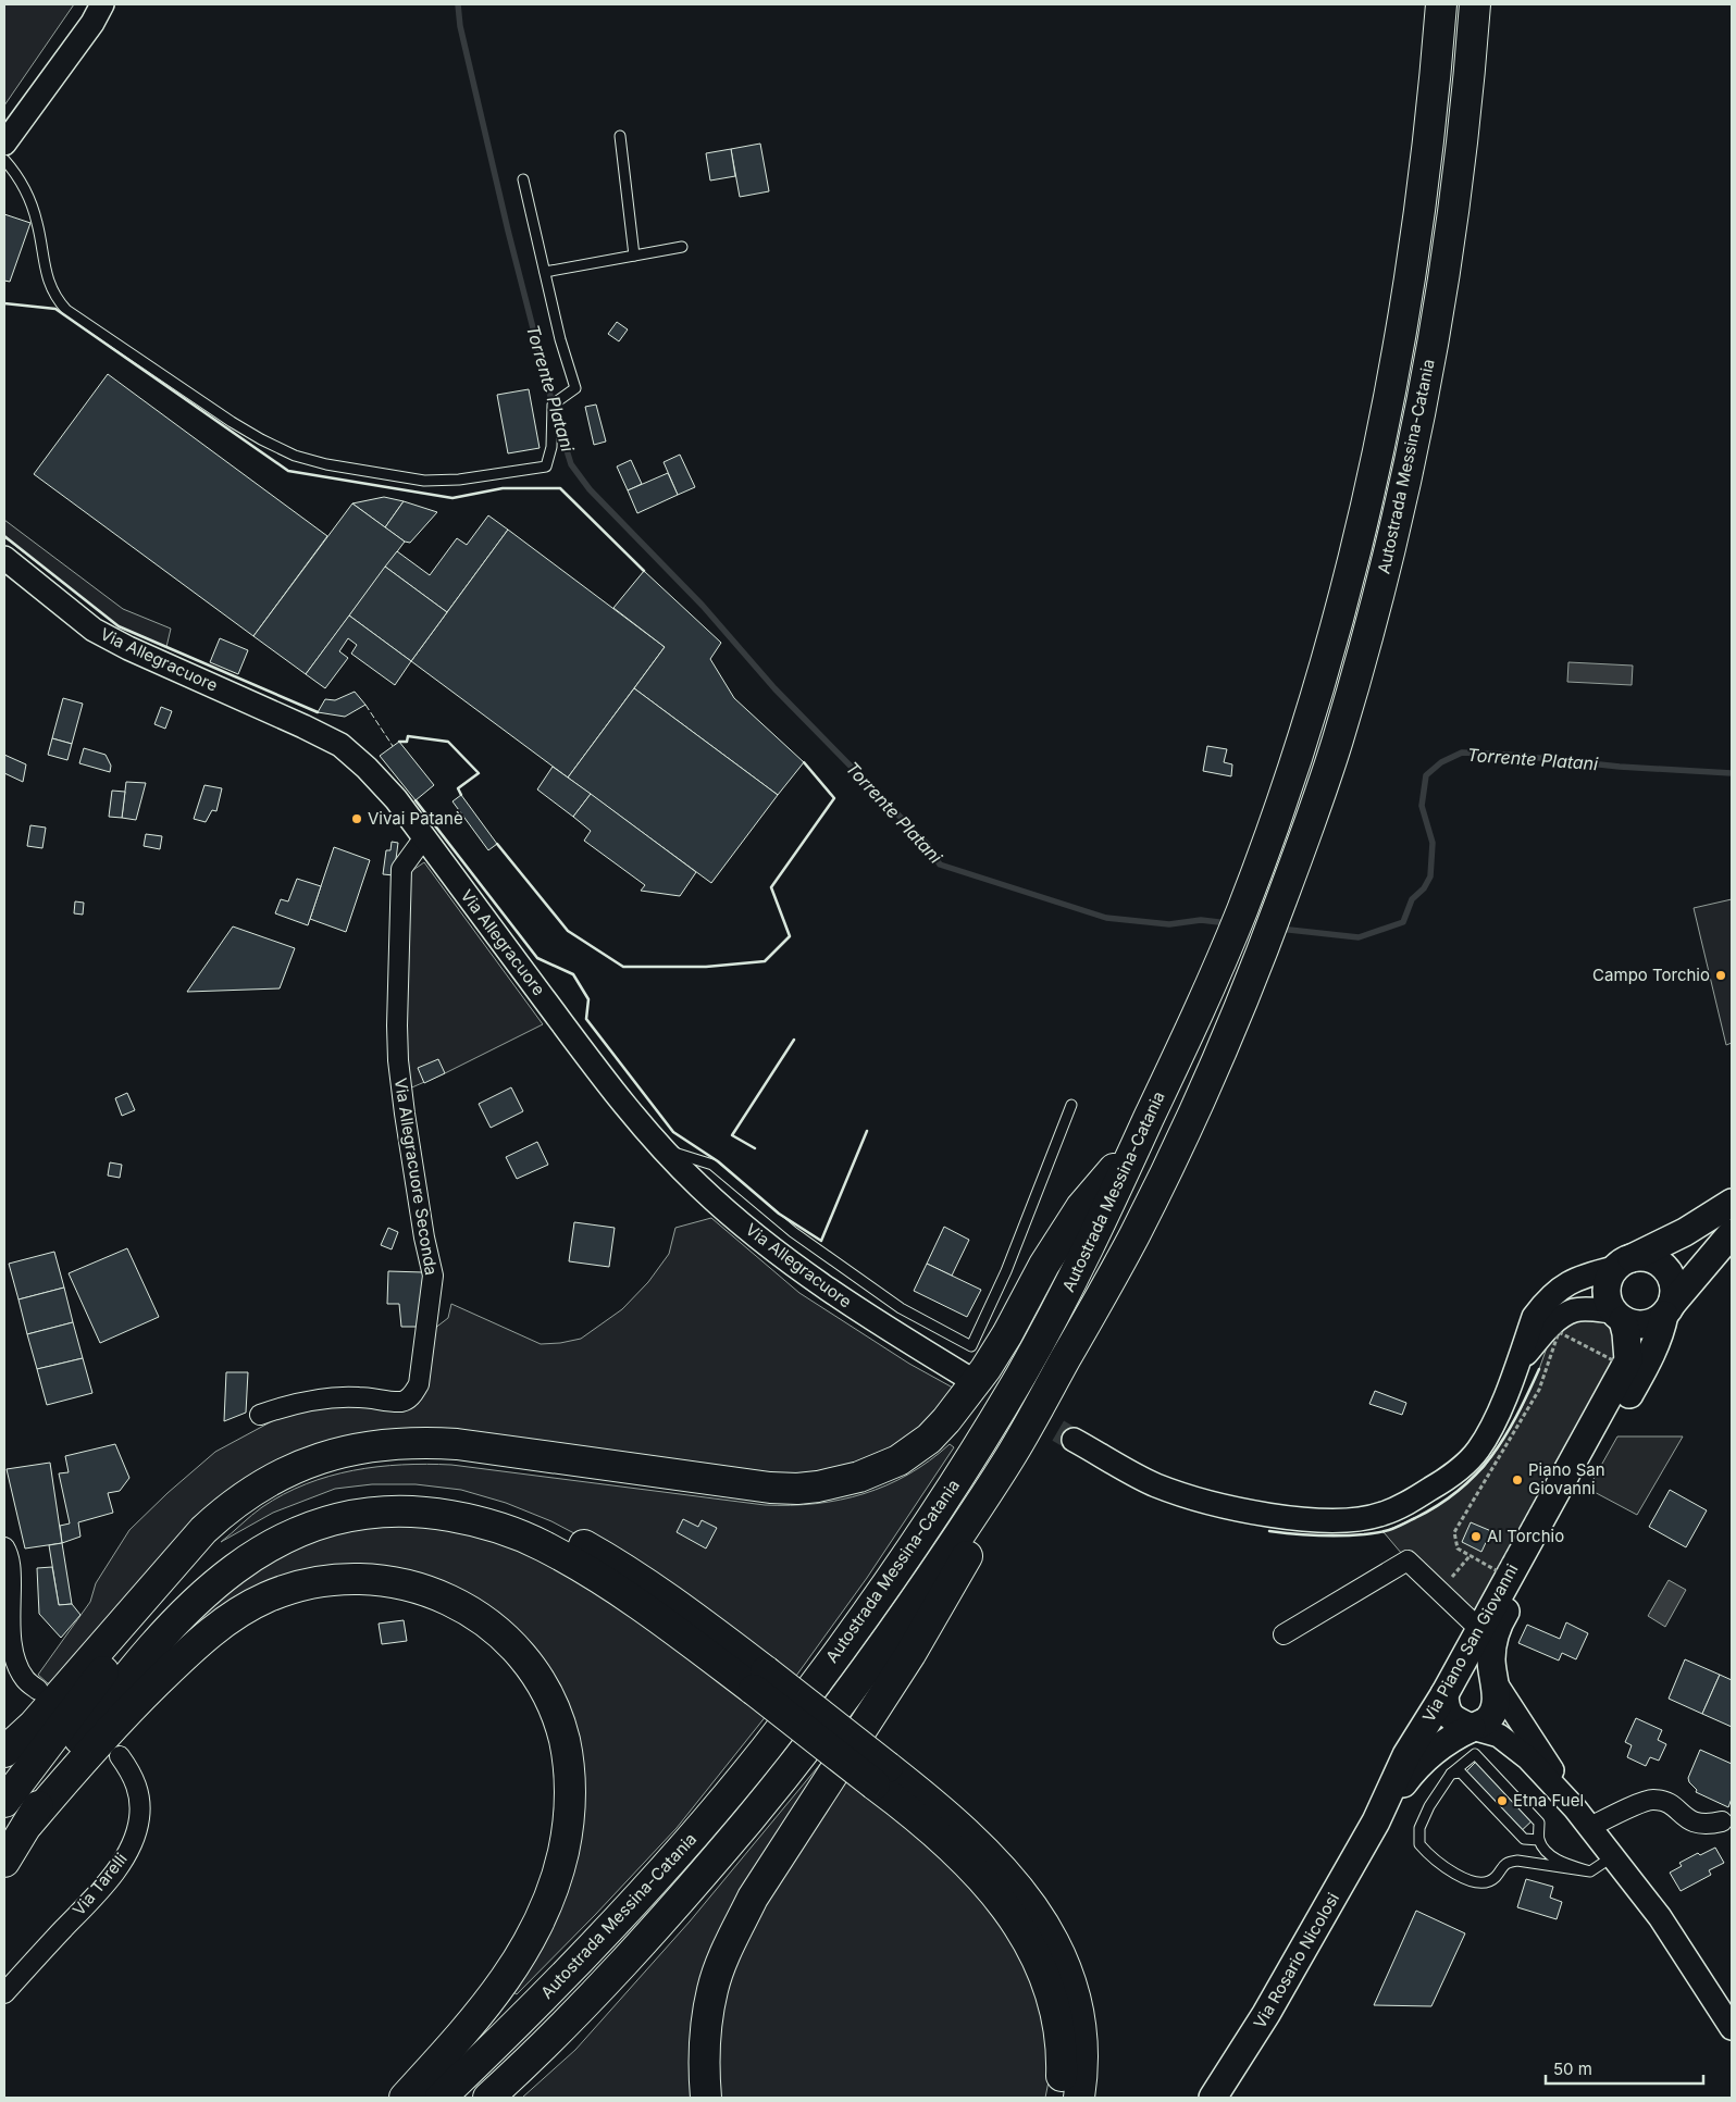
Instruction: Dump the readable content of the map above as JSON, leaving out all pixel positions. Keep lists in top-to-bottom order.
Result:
{
  "streets": {
    "highway": ["Autostrada Messina-Catania"],
    "main road": ["Via Piano San Giovanni", "Via Rosario Nicolosi"],
    "street": ["Via Allegracuore", "Via Allegracuore Seconda", "Via Tarelli"]
  },
  "crossings": [
    ["Via Allegracuore", "Via Allegracuore Seconda"],
    ["Via Piano San Giovanni", "Via Rosario Nicolosi"]
  ],
  "water": ["Torrente Platani"],
  "places": [
    "Vivai Patanè",
    "Campo Torchio",
    "Piano San Giovanni",
    "Al Torchio",
    "Etna Fuel"
  ],
  "scale_bar": "50 m"
}
